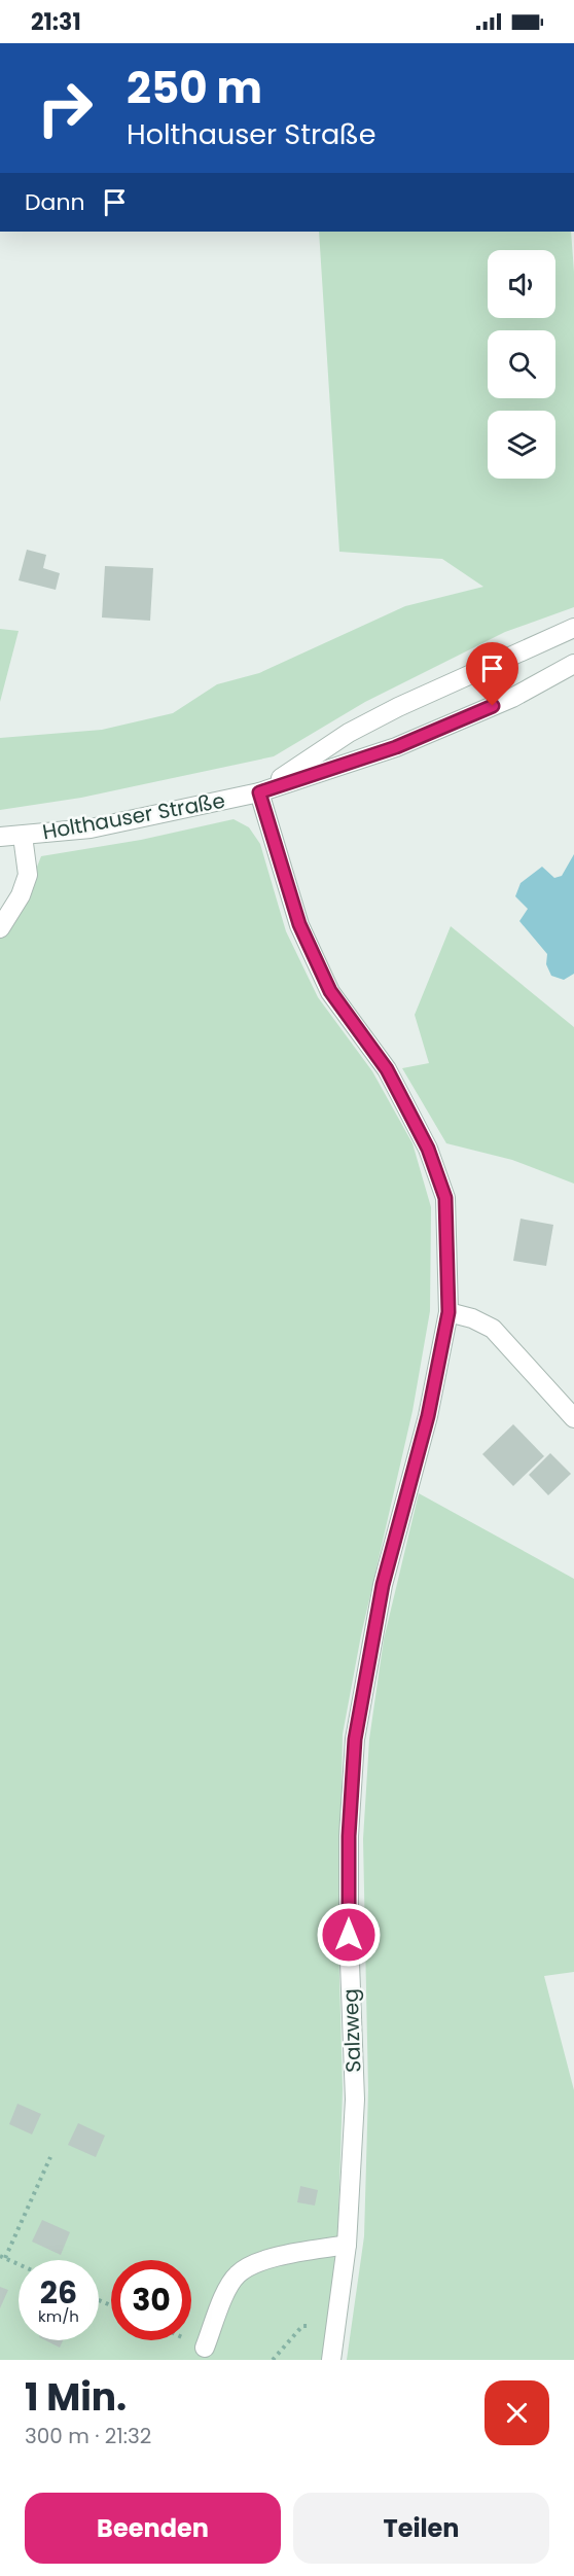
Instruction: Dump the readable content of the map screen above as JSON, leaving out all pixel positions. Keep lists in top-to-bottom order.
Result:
{
  "streets": {
    "street": ["Holthauser Straße", "Salzweg"]
  },
  "crossings": [
    ["Holthauser Straße", "Salzweg"]
  ],
  "page": {
    "status": "21:31",
    "turn": ["250 m", "Holthauser Straße"],
    "then": "Dann",
    "speed": "26 km/h",
    "limit": "30",
    "heading": ["1 Min.", "300 m · 21:32"],
    "buttons": ["Beenden", "Teilen"]
  }
}
